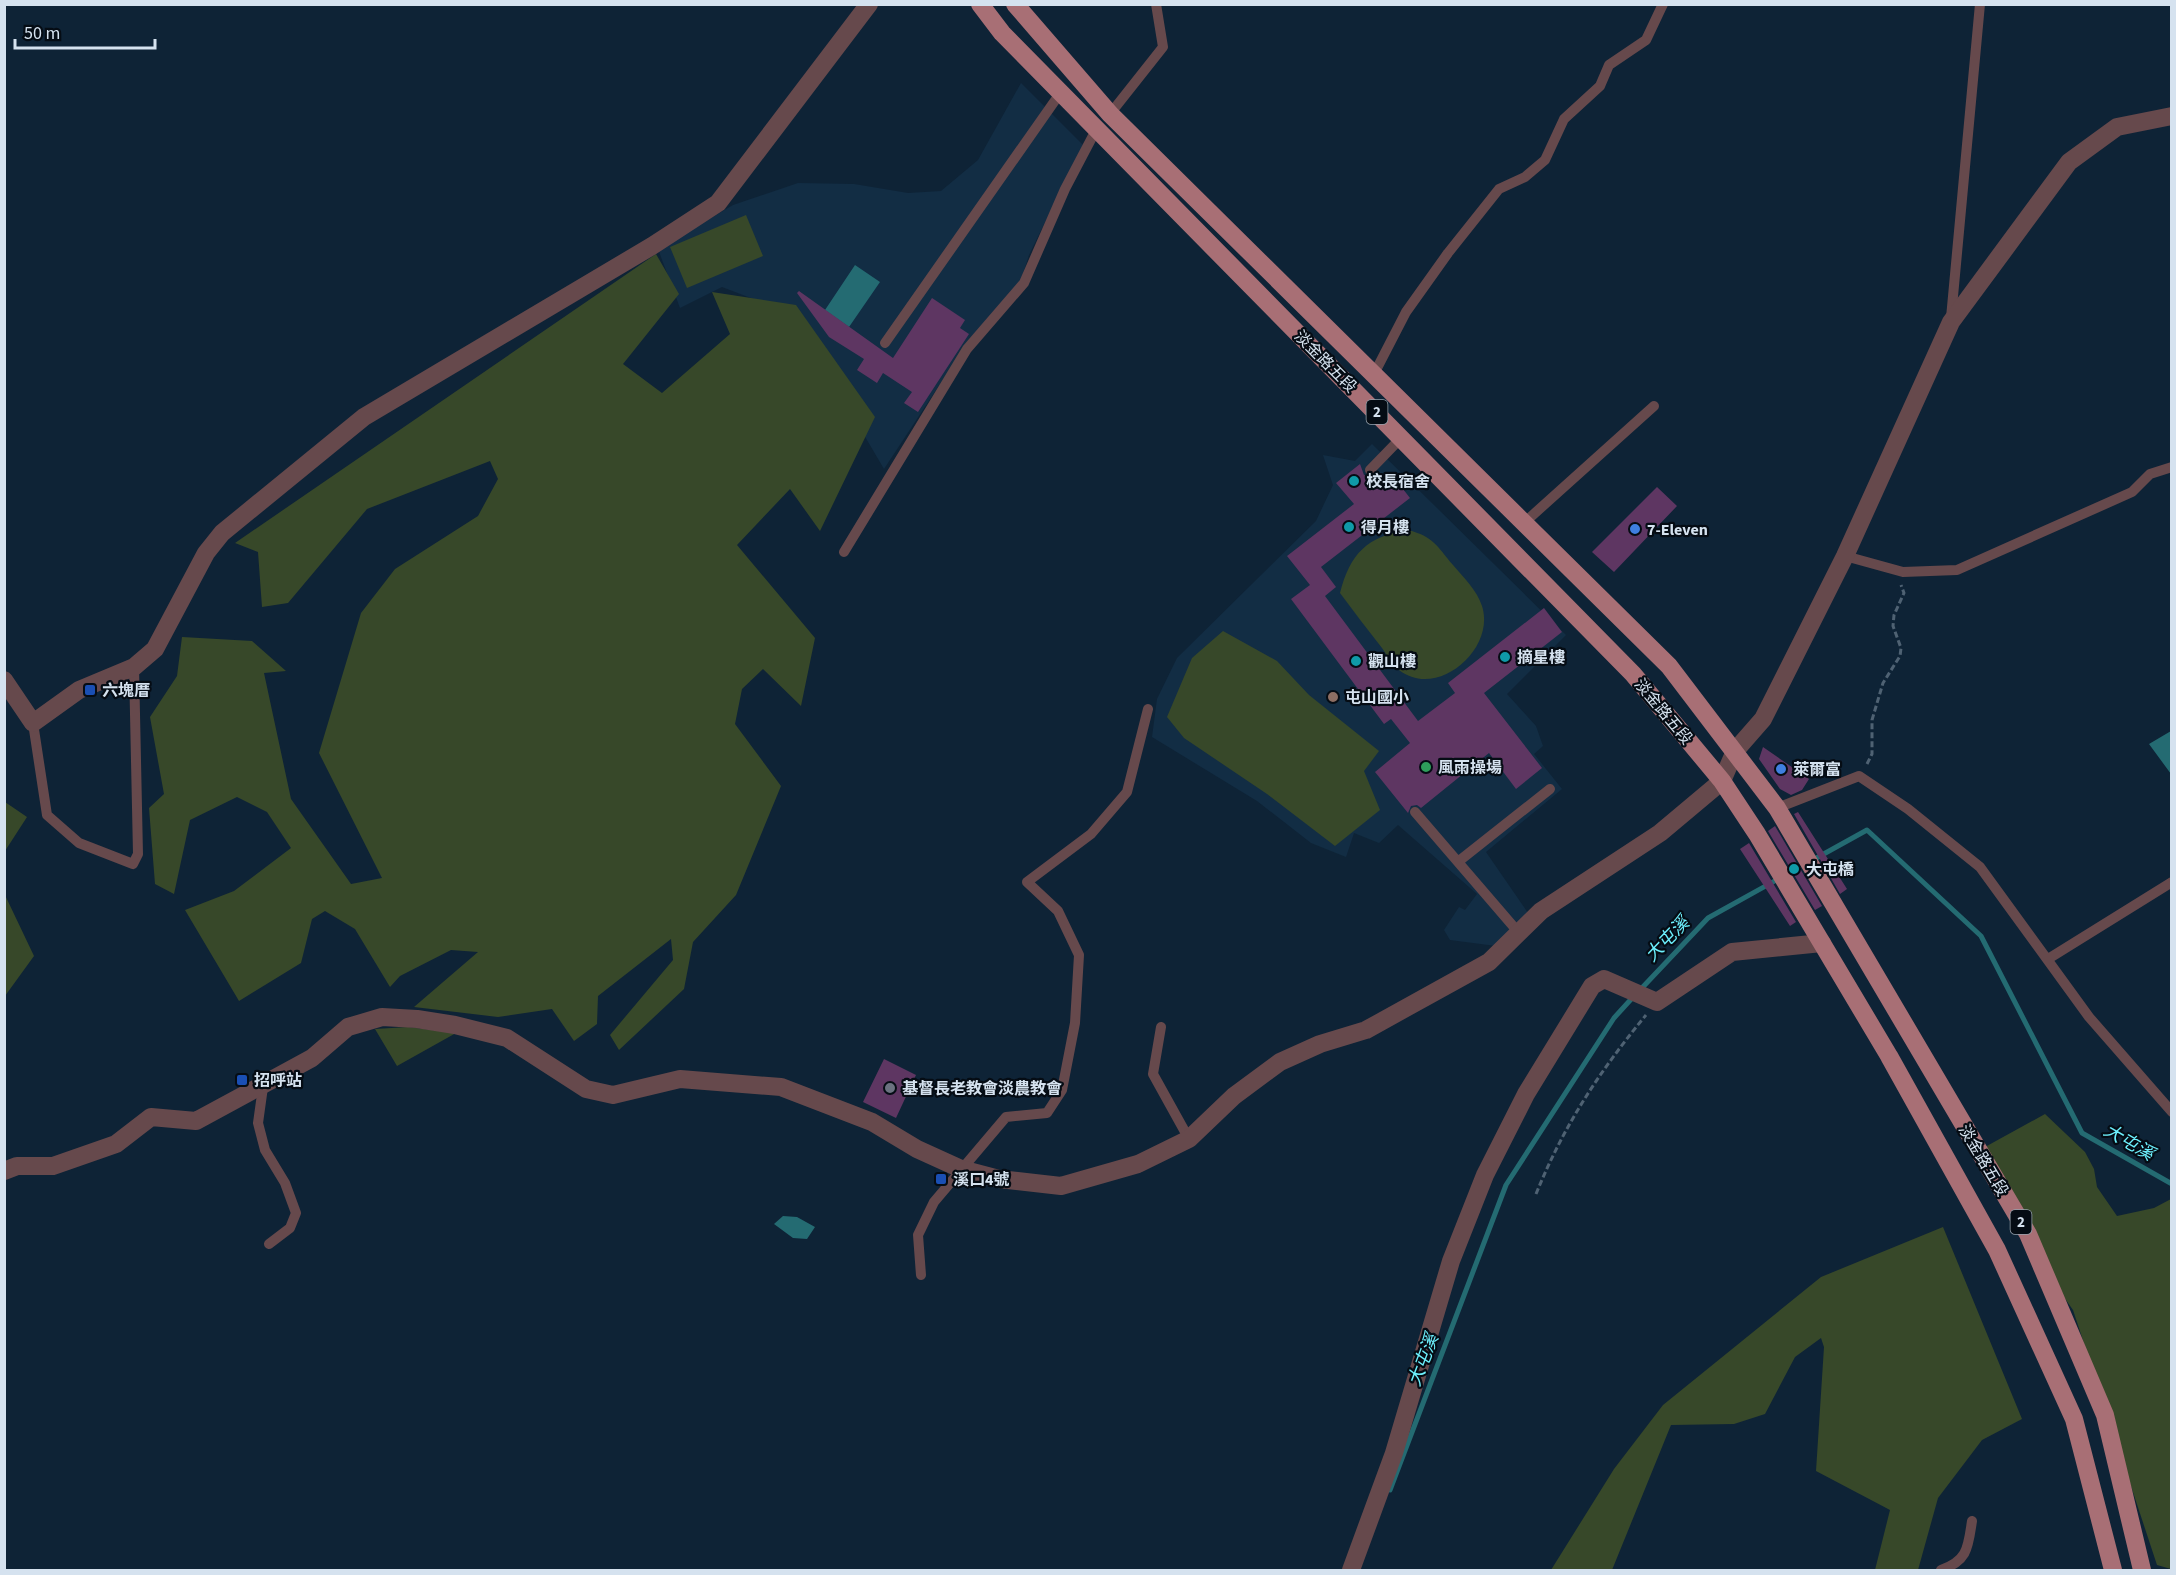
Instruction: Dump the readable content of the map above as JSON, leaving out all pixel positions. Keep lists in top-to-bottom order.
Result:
{
  "streets": {
    "main road": ["淡金路五段", "2"]
  },
  "water": ["大屯溪"],
  "places": {
    "other": [
      "校長宿舍",
      "得月樓",
      "7-Eleven",
      "摘星樓",
      "觀山樓",
      "屯山國小",
      "風雨操場",
      "萊爾富",
      "大屯橋",
      "基督長老教會淡農教會"
    ],
    "transit": ["六塊厝", "招呼站", "溪口4號"]
  },
  "scale_bar": "50 m"
}
